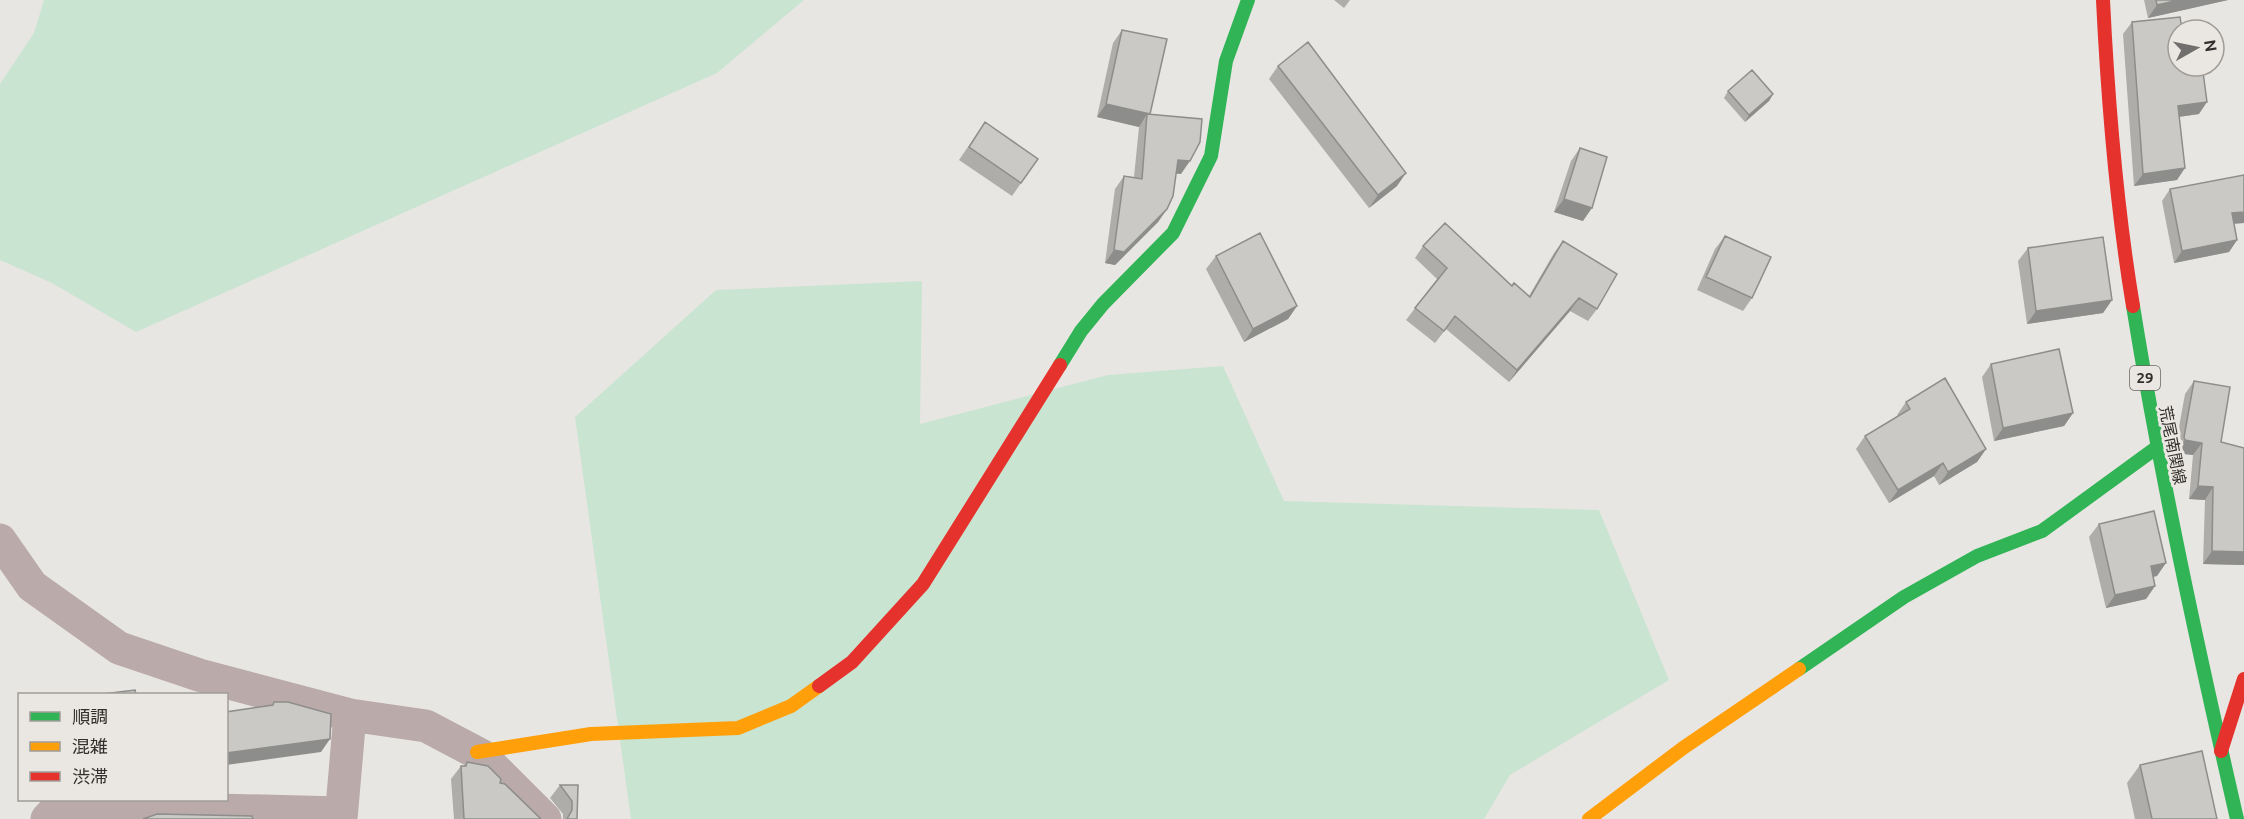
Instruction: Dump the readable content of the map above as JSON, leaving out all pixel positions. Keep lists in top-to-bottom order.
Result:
{
  "streets": {
    "street": ["29", "荒尾南関線"]
  },
  "legend": ["順調", "混雑", "渋滞"],
  "north": "right"
}
